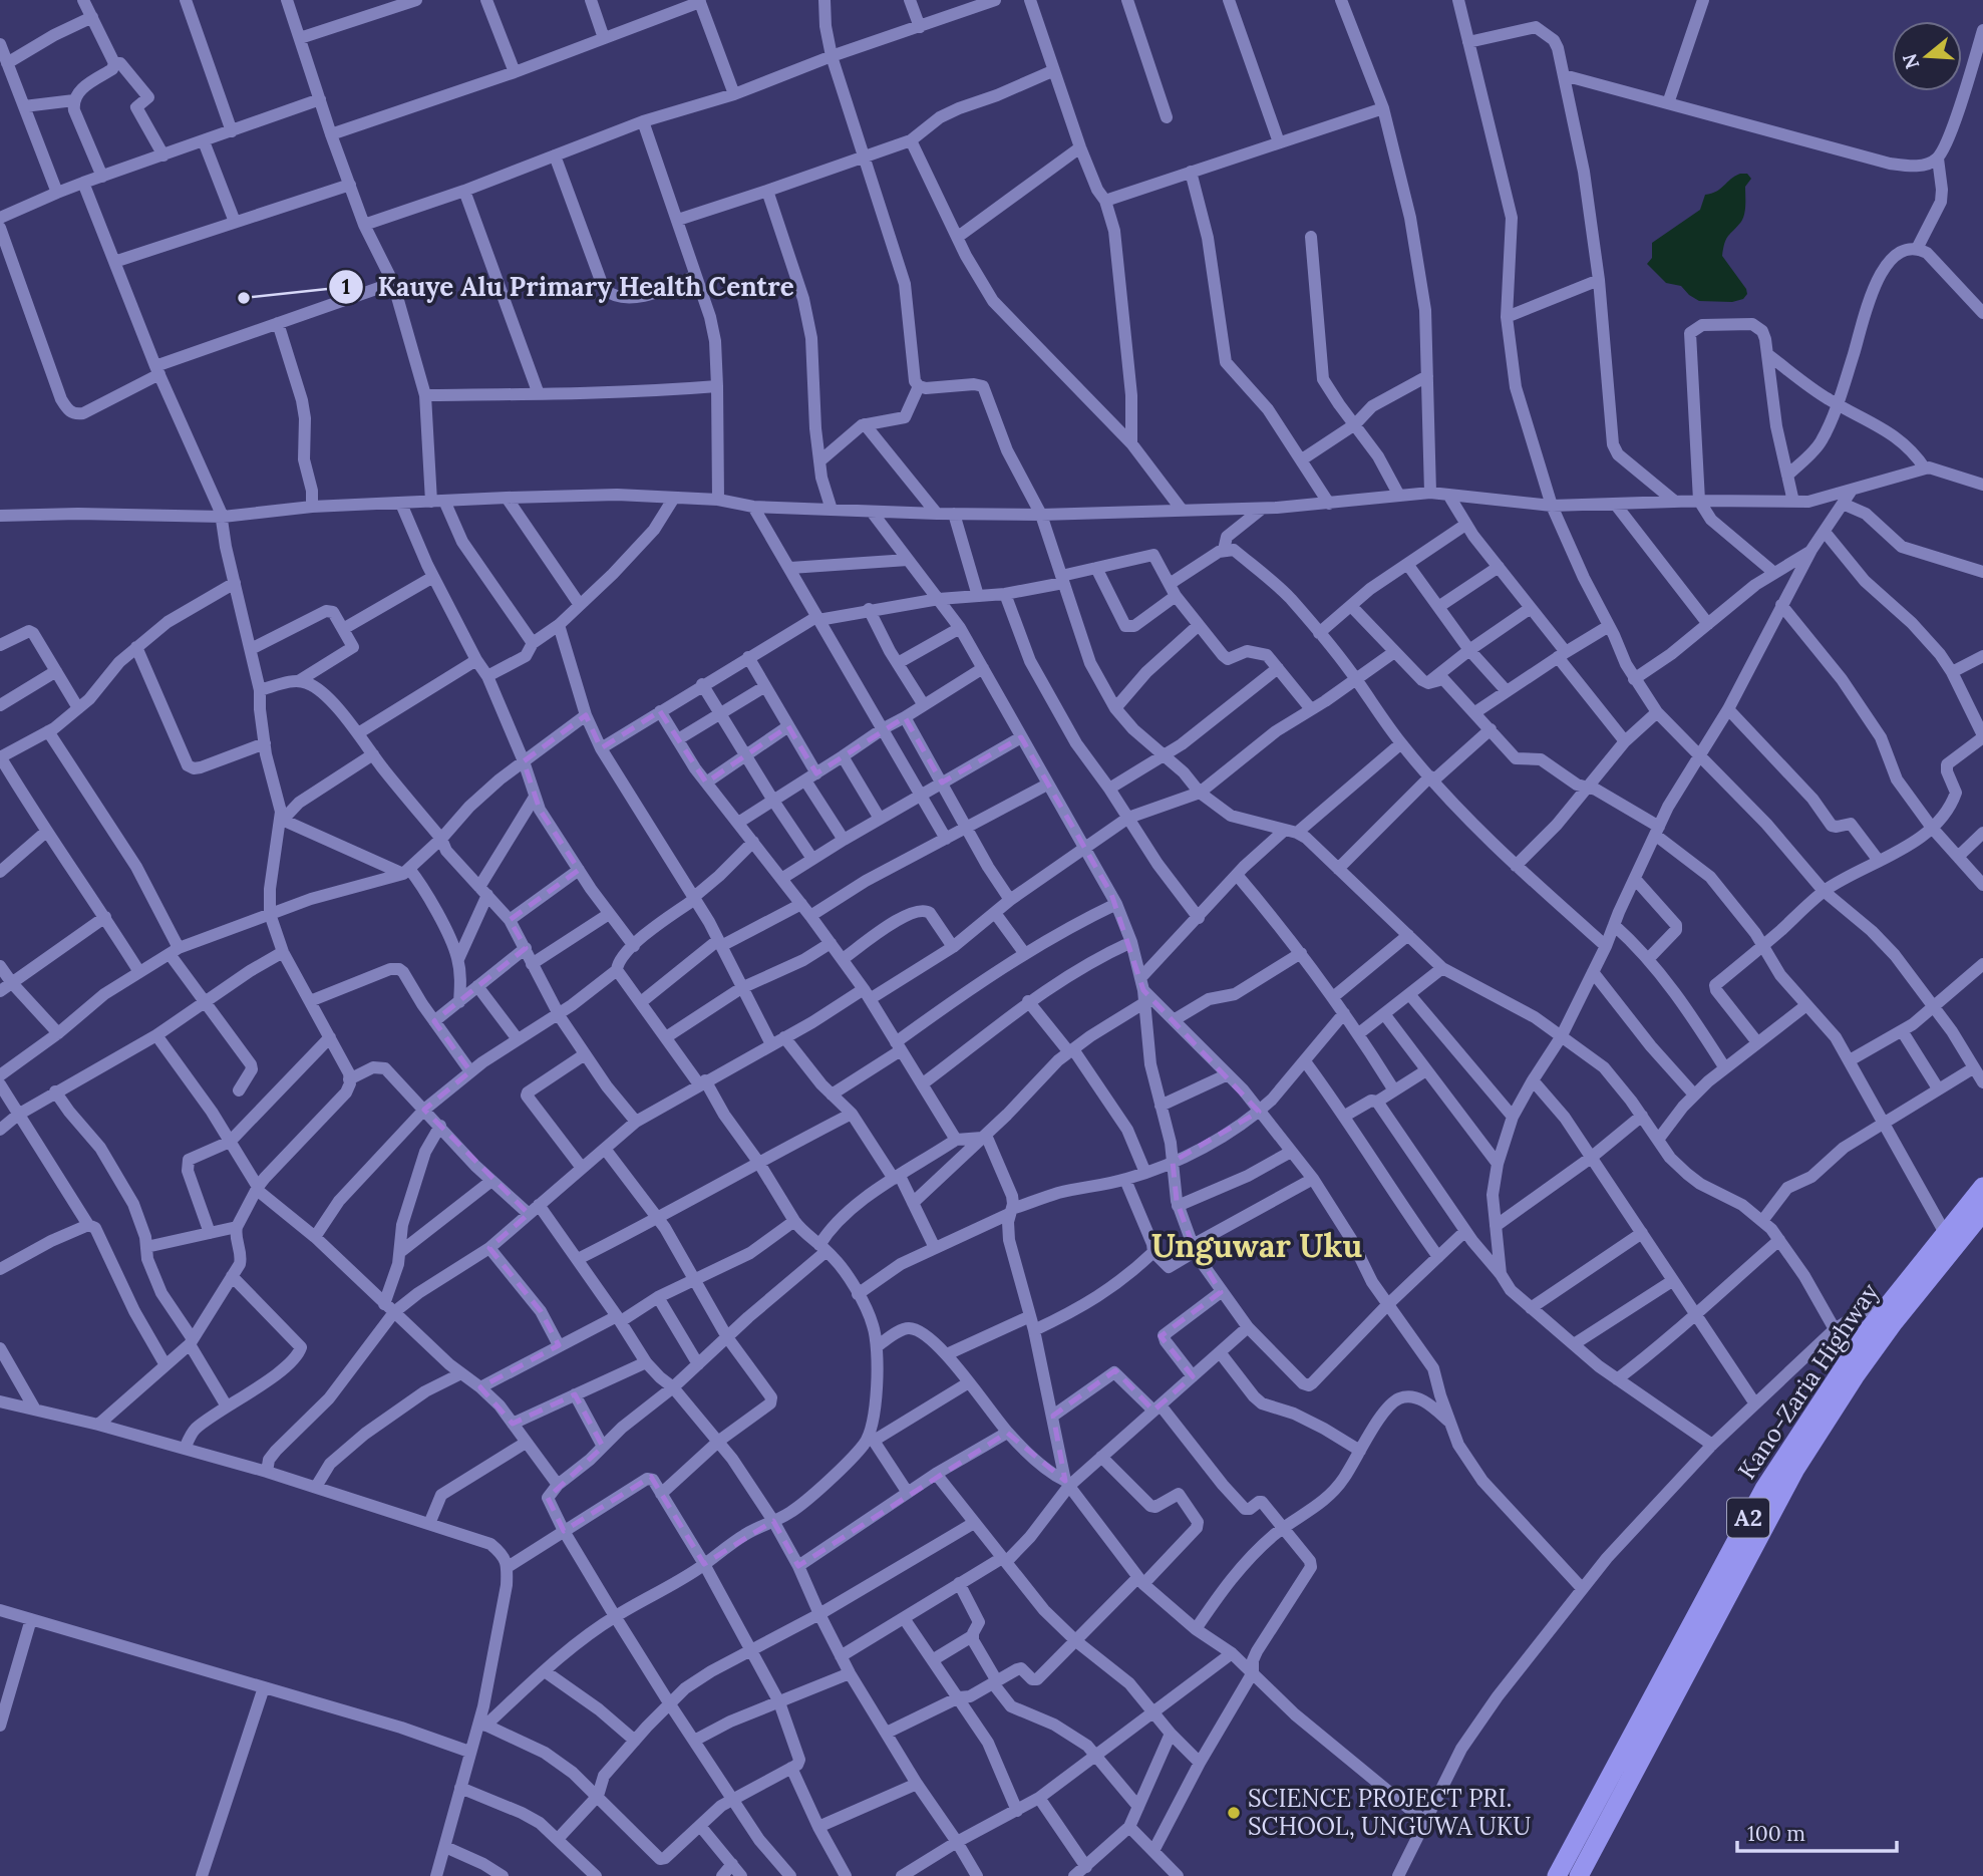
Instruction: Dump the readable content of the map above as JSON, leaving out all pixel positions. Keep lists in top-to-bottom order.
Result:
{
  "streets": {
    "highway": ["Kano-Zaria Highway", "A2"]
  },
  "districts": ["Unguwar Uku"],
  "places": ["Kauye Alu Primary Health Centre", "SCIENCE PROJECT PRI. SCHOOL, UNGUWA UKU"],
  "scale_bar": "100 m",
  "north": "left"
}
